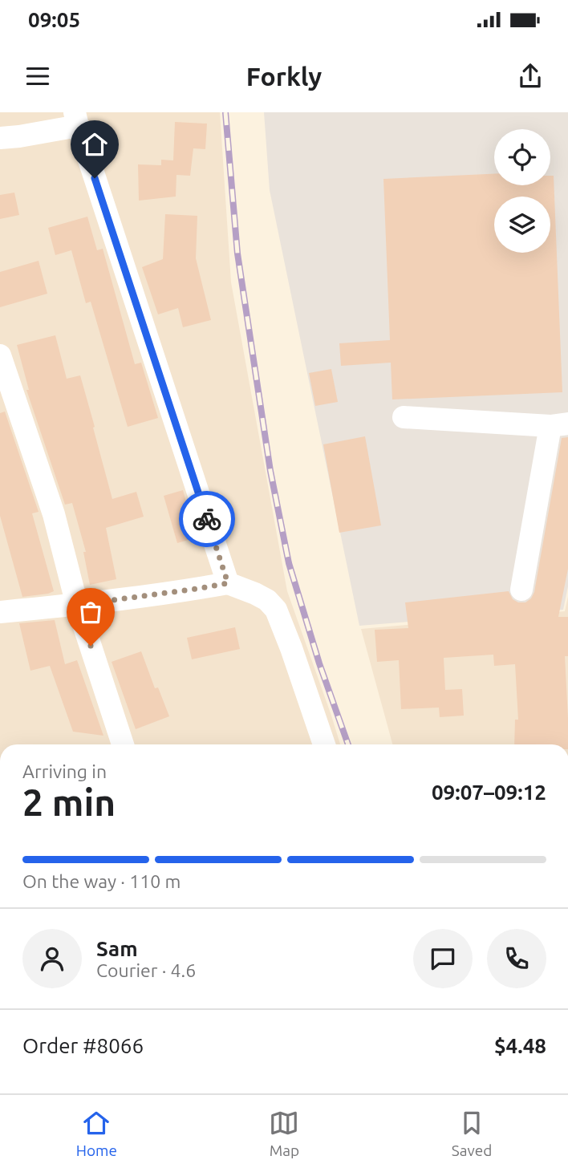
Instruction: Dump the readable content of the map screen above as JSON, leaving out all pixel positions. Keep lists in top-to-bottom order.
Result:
{
  "page": {
    "status": "09:05",
    "header": "Forkly",
    "heading": ["2 min", "Arriving in", "09:07–09:12"],
    "panel": [
      "Sam",
      "Courier · 4.6",
      "Order #8066",
      "$4.48"
    ],
    "bar": "On the way · 110 m",
    "tabs": ["Home", "Map", "Saved"]
  }
}
